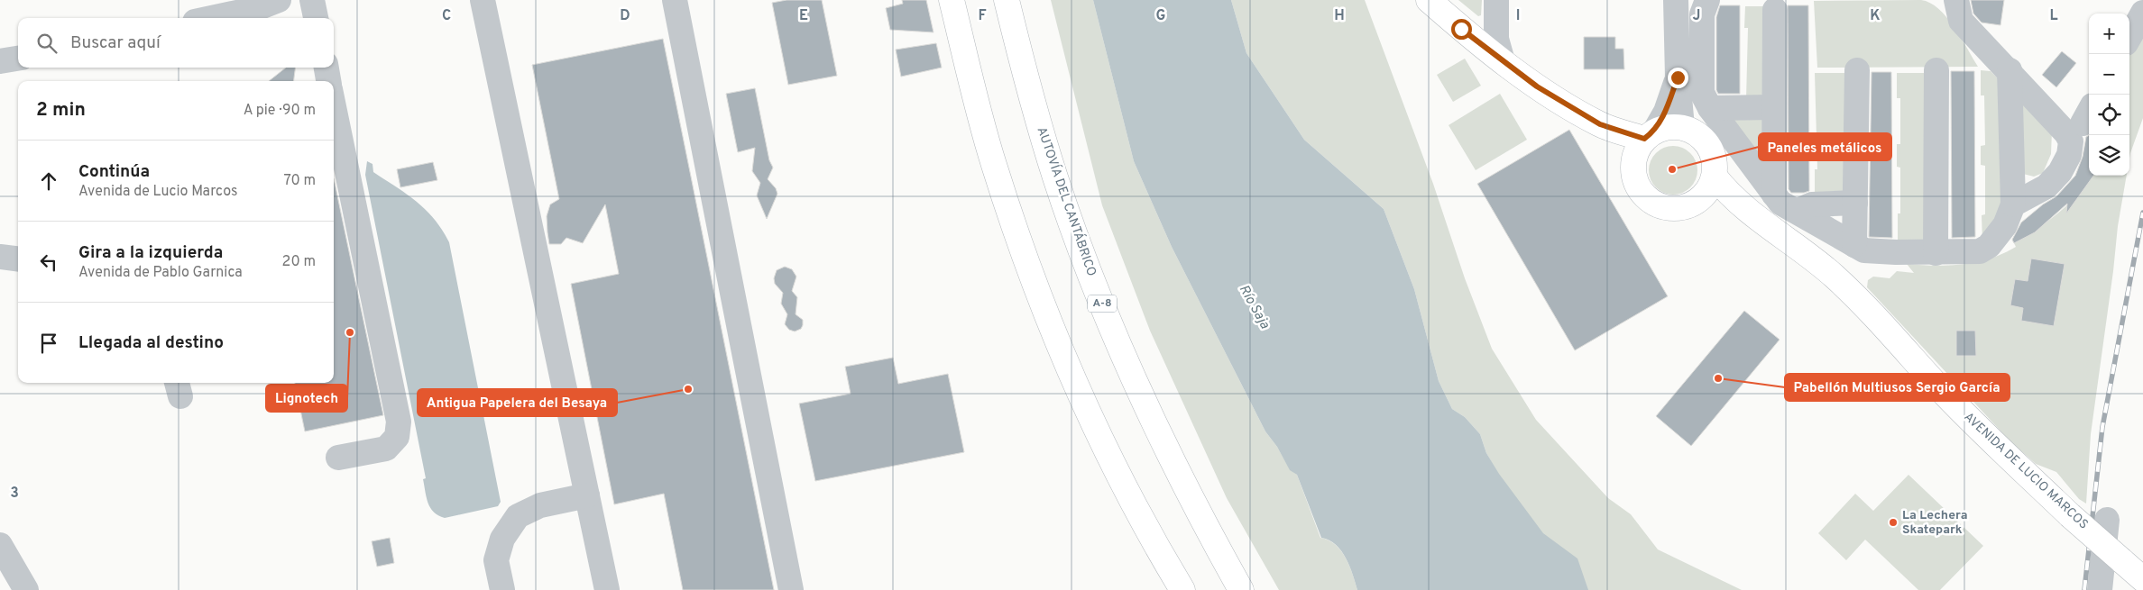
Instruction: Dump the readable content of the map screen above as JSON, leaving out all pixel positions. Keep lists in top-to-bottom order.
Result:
{
  "streets": {
    "main road": ["AUTOVÍA DEL CANTÁBRICO", "A-8", "AVENIDA DE LUCIO MARCOS"]
  },
  "water": ["Río Saja"],
  "places": [
    "Paneles metálicos",
    "Lignotech",
    "Pabellón Multiusos Sergio García",
    "Antigua Papelera del Besaya",
    "La Lechera Skatepark"
  ],
  "page": {
    "map_buttons": ["+", "−"],
    "search": "Buscar aquí",
    "heading": ["2 min", "A pie · 90 m"],
    "list": [
      ["Continúa", "Avenida de Lucio Marcos", "70 m"],
      ["Gira a la izquierda", "Avenida de Pablo Garnica", "20 m"],
      "Llegada al destino"
    ]
  },
  "grid": {
    "columns": [
      "C",
      "D",
      "E",
      "F",
      "G",
      "H",
      "I",
      "J",
      "K",
      "L"
    ],
    "rows": ["3"]
  }
}
